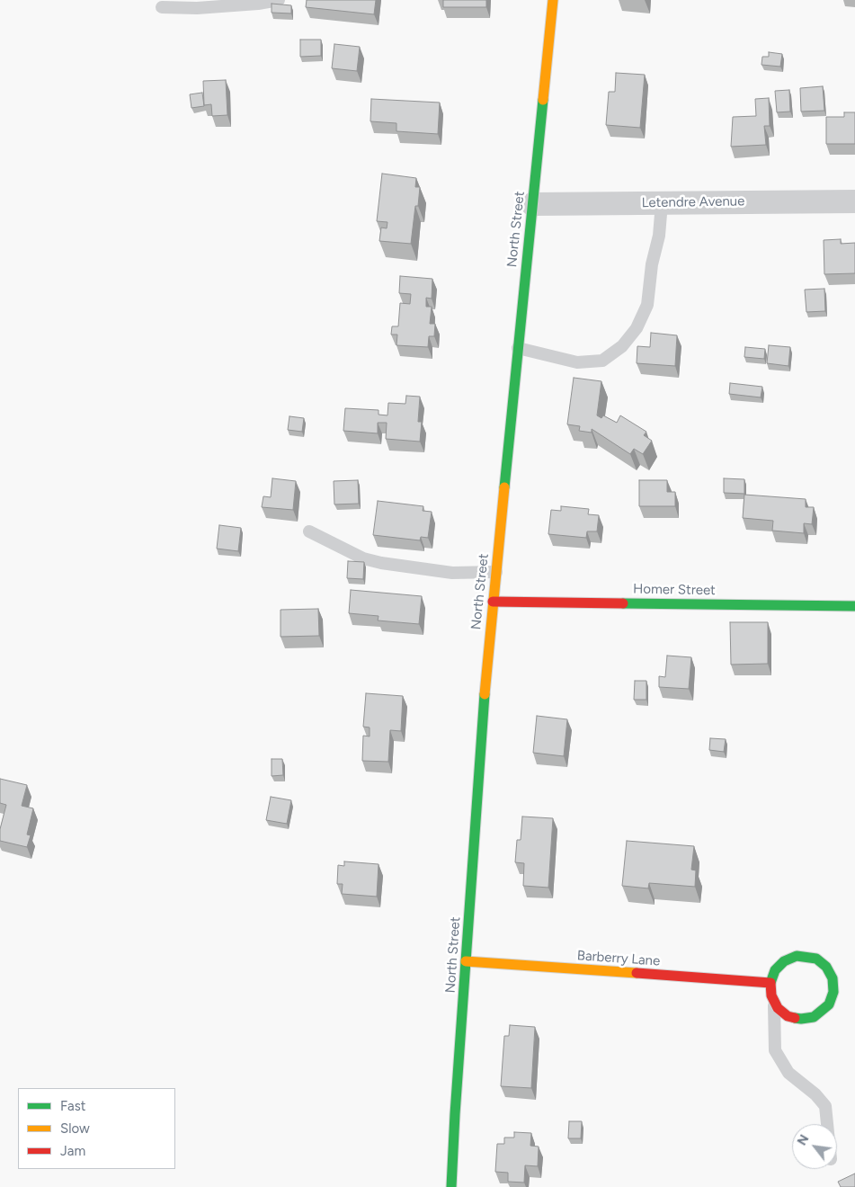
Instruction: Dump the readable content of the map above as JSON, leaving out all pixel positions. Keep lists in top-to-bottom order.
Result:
{
  "streets": {
    "main road": ["North Street", "Homer Street", "Barberry Lane"],
    "street": ["Letendre Avenue"]
  },
  "crossings": [
    ["Letendre Avenue", "North Street"],
    ["North Street", "Homer Street"],
    ["North Street", "Barberry Lane"]
  ],
  "legend": ["Fast", "Slow", "Jam"],
  "north": "top left"
}
